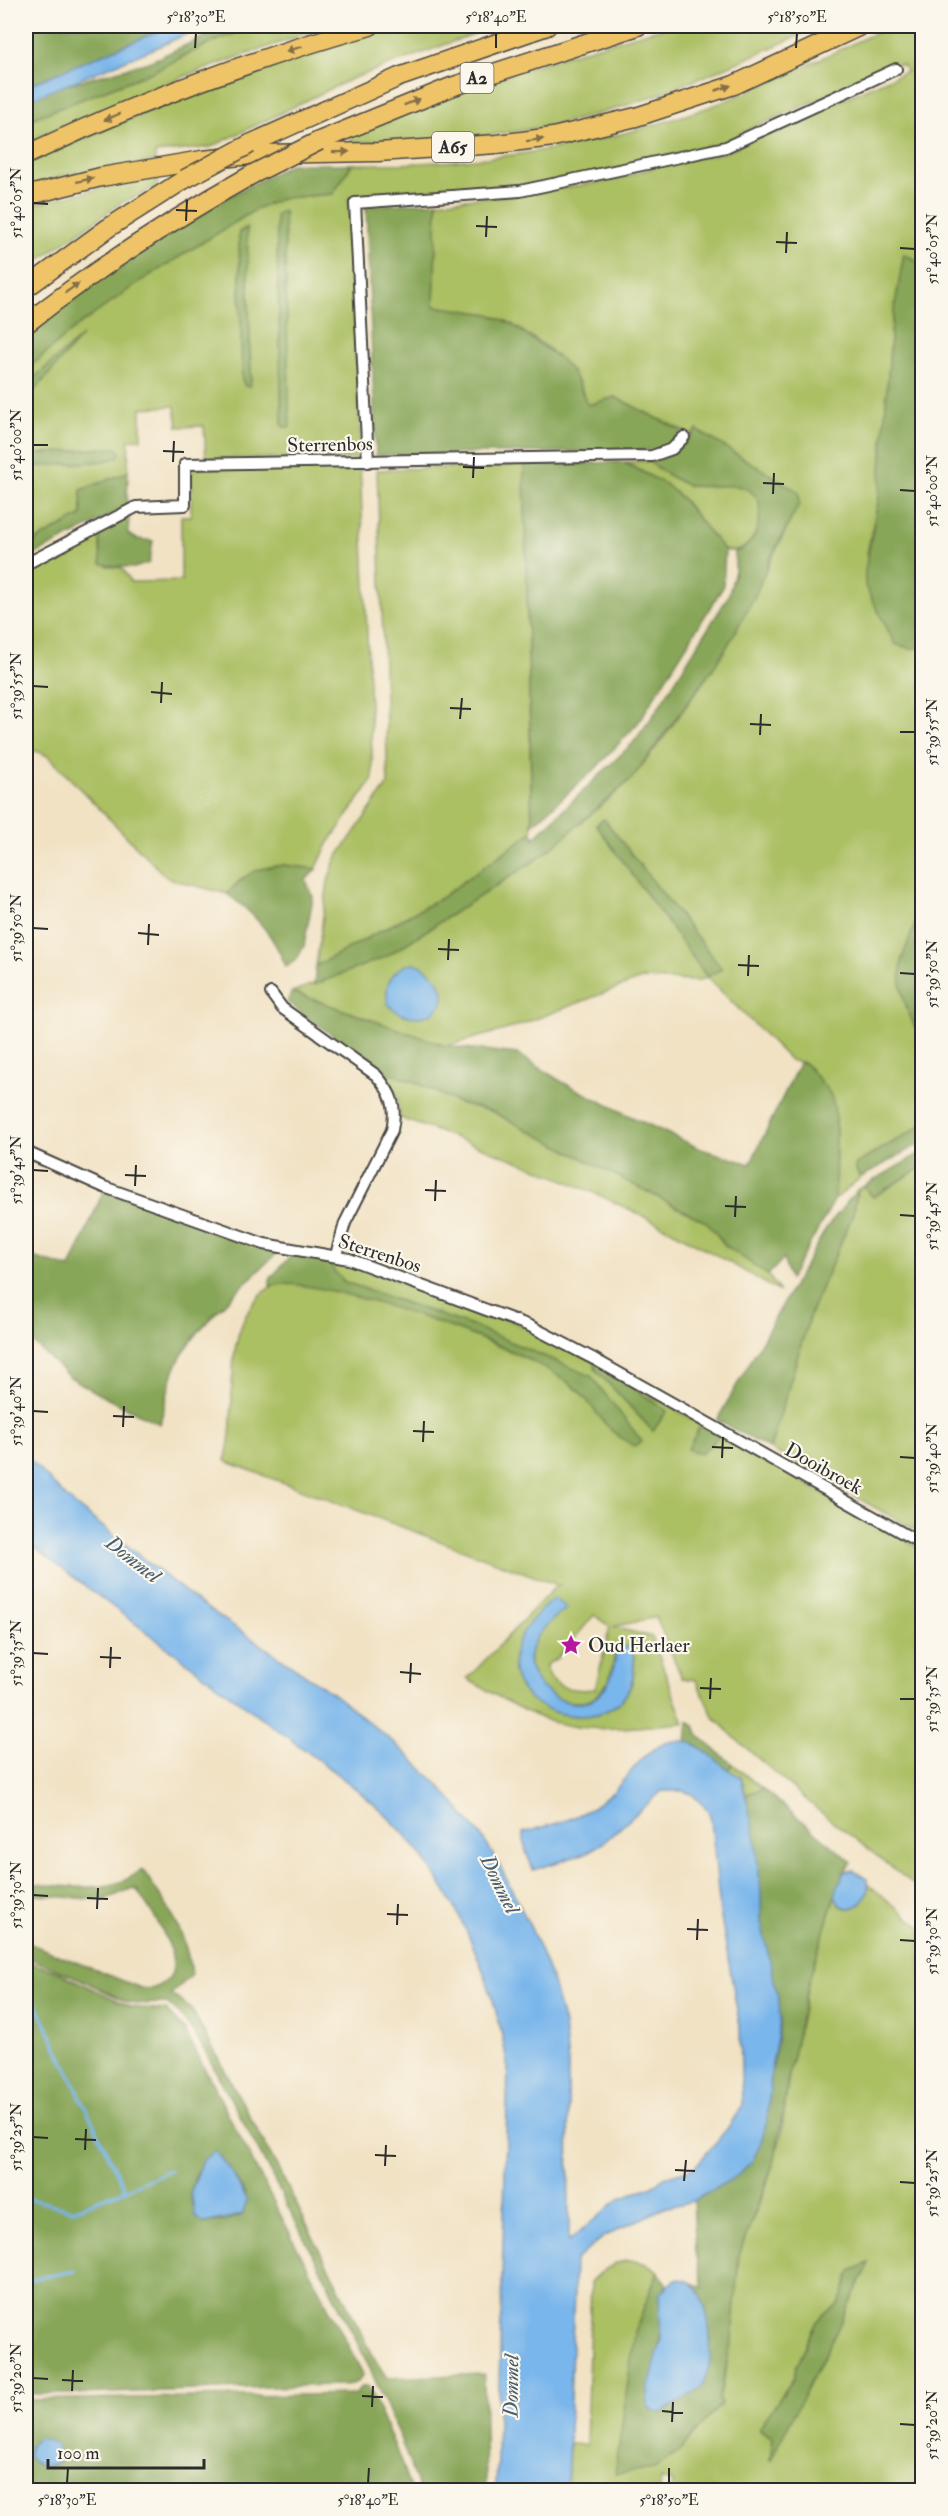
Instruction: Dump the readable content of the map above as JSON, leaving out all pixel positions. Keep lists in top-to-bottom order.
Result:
{
  "streets": {
    "highway": ["A2", "A65"],
    "street": ["Sterrenbos", "Dooibroek"]
  },
  "crossings": [
    ["Sterrenbos", "Dooibroek"]
  ],
  "water": ["Dommel"],
  "places": {
    "place": ["Oud Herlaer"]
  },
  "scale_bar": "100 m",
  "coordinates": [
    "5°18'30\"E",
    "5°18'40\"E",
    "5°18'50\"E",
    "51°40'05\"N",
    "51°40'00\"N",
    "51°39'55\"N",
    "51°39'50\"N",
    "51°39'45\"N",
    "51°39'40\"N",
    "51°39'35\"N",
    "51°39'30\"N",
    "51°39'25\"N",
    "51°39'20\"N"
  ]
}
